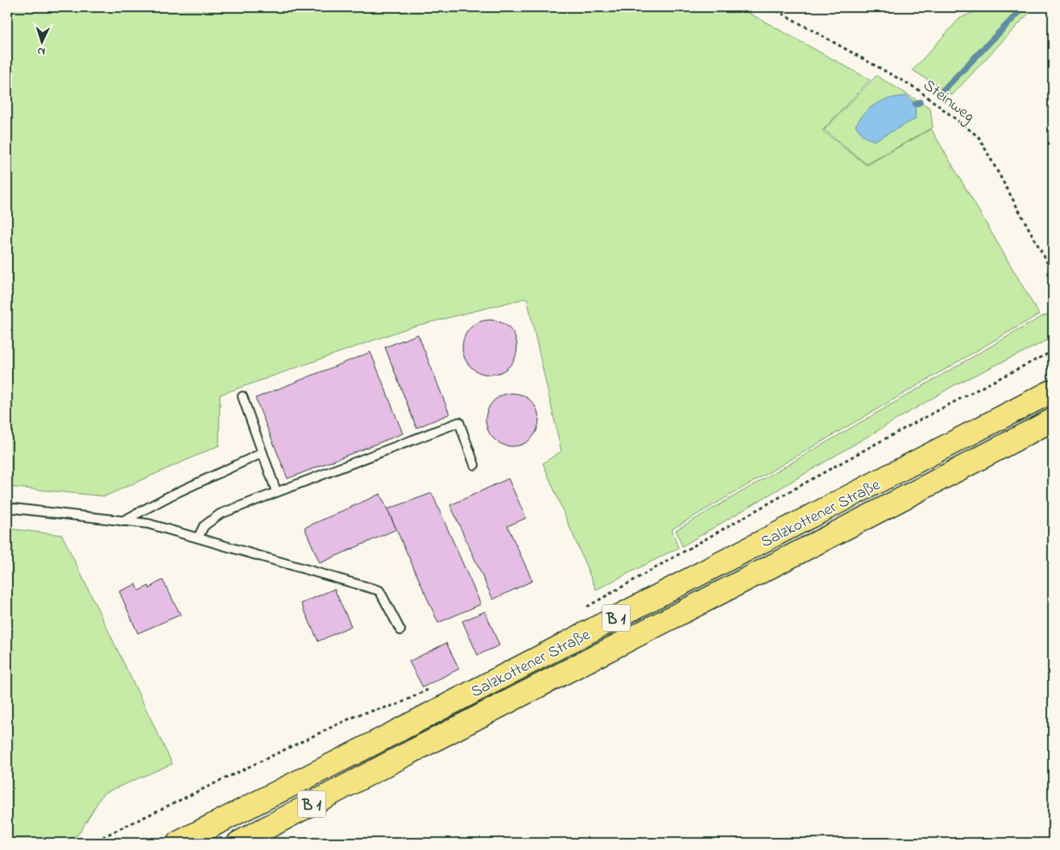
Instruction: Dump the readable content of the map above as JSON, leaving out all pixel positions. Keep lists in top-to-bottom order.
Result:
{
  "streets": {
    "highway": ["Salzkottener Straße", "B 1"],
    "path": ["Steinweg"]
  },
  "north": "bottom"
}
